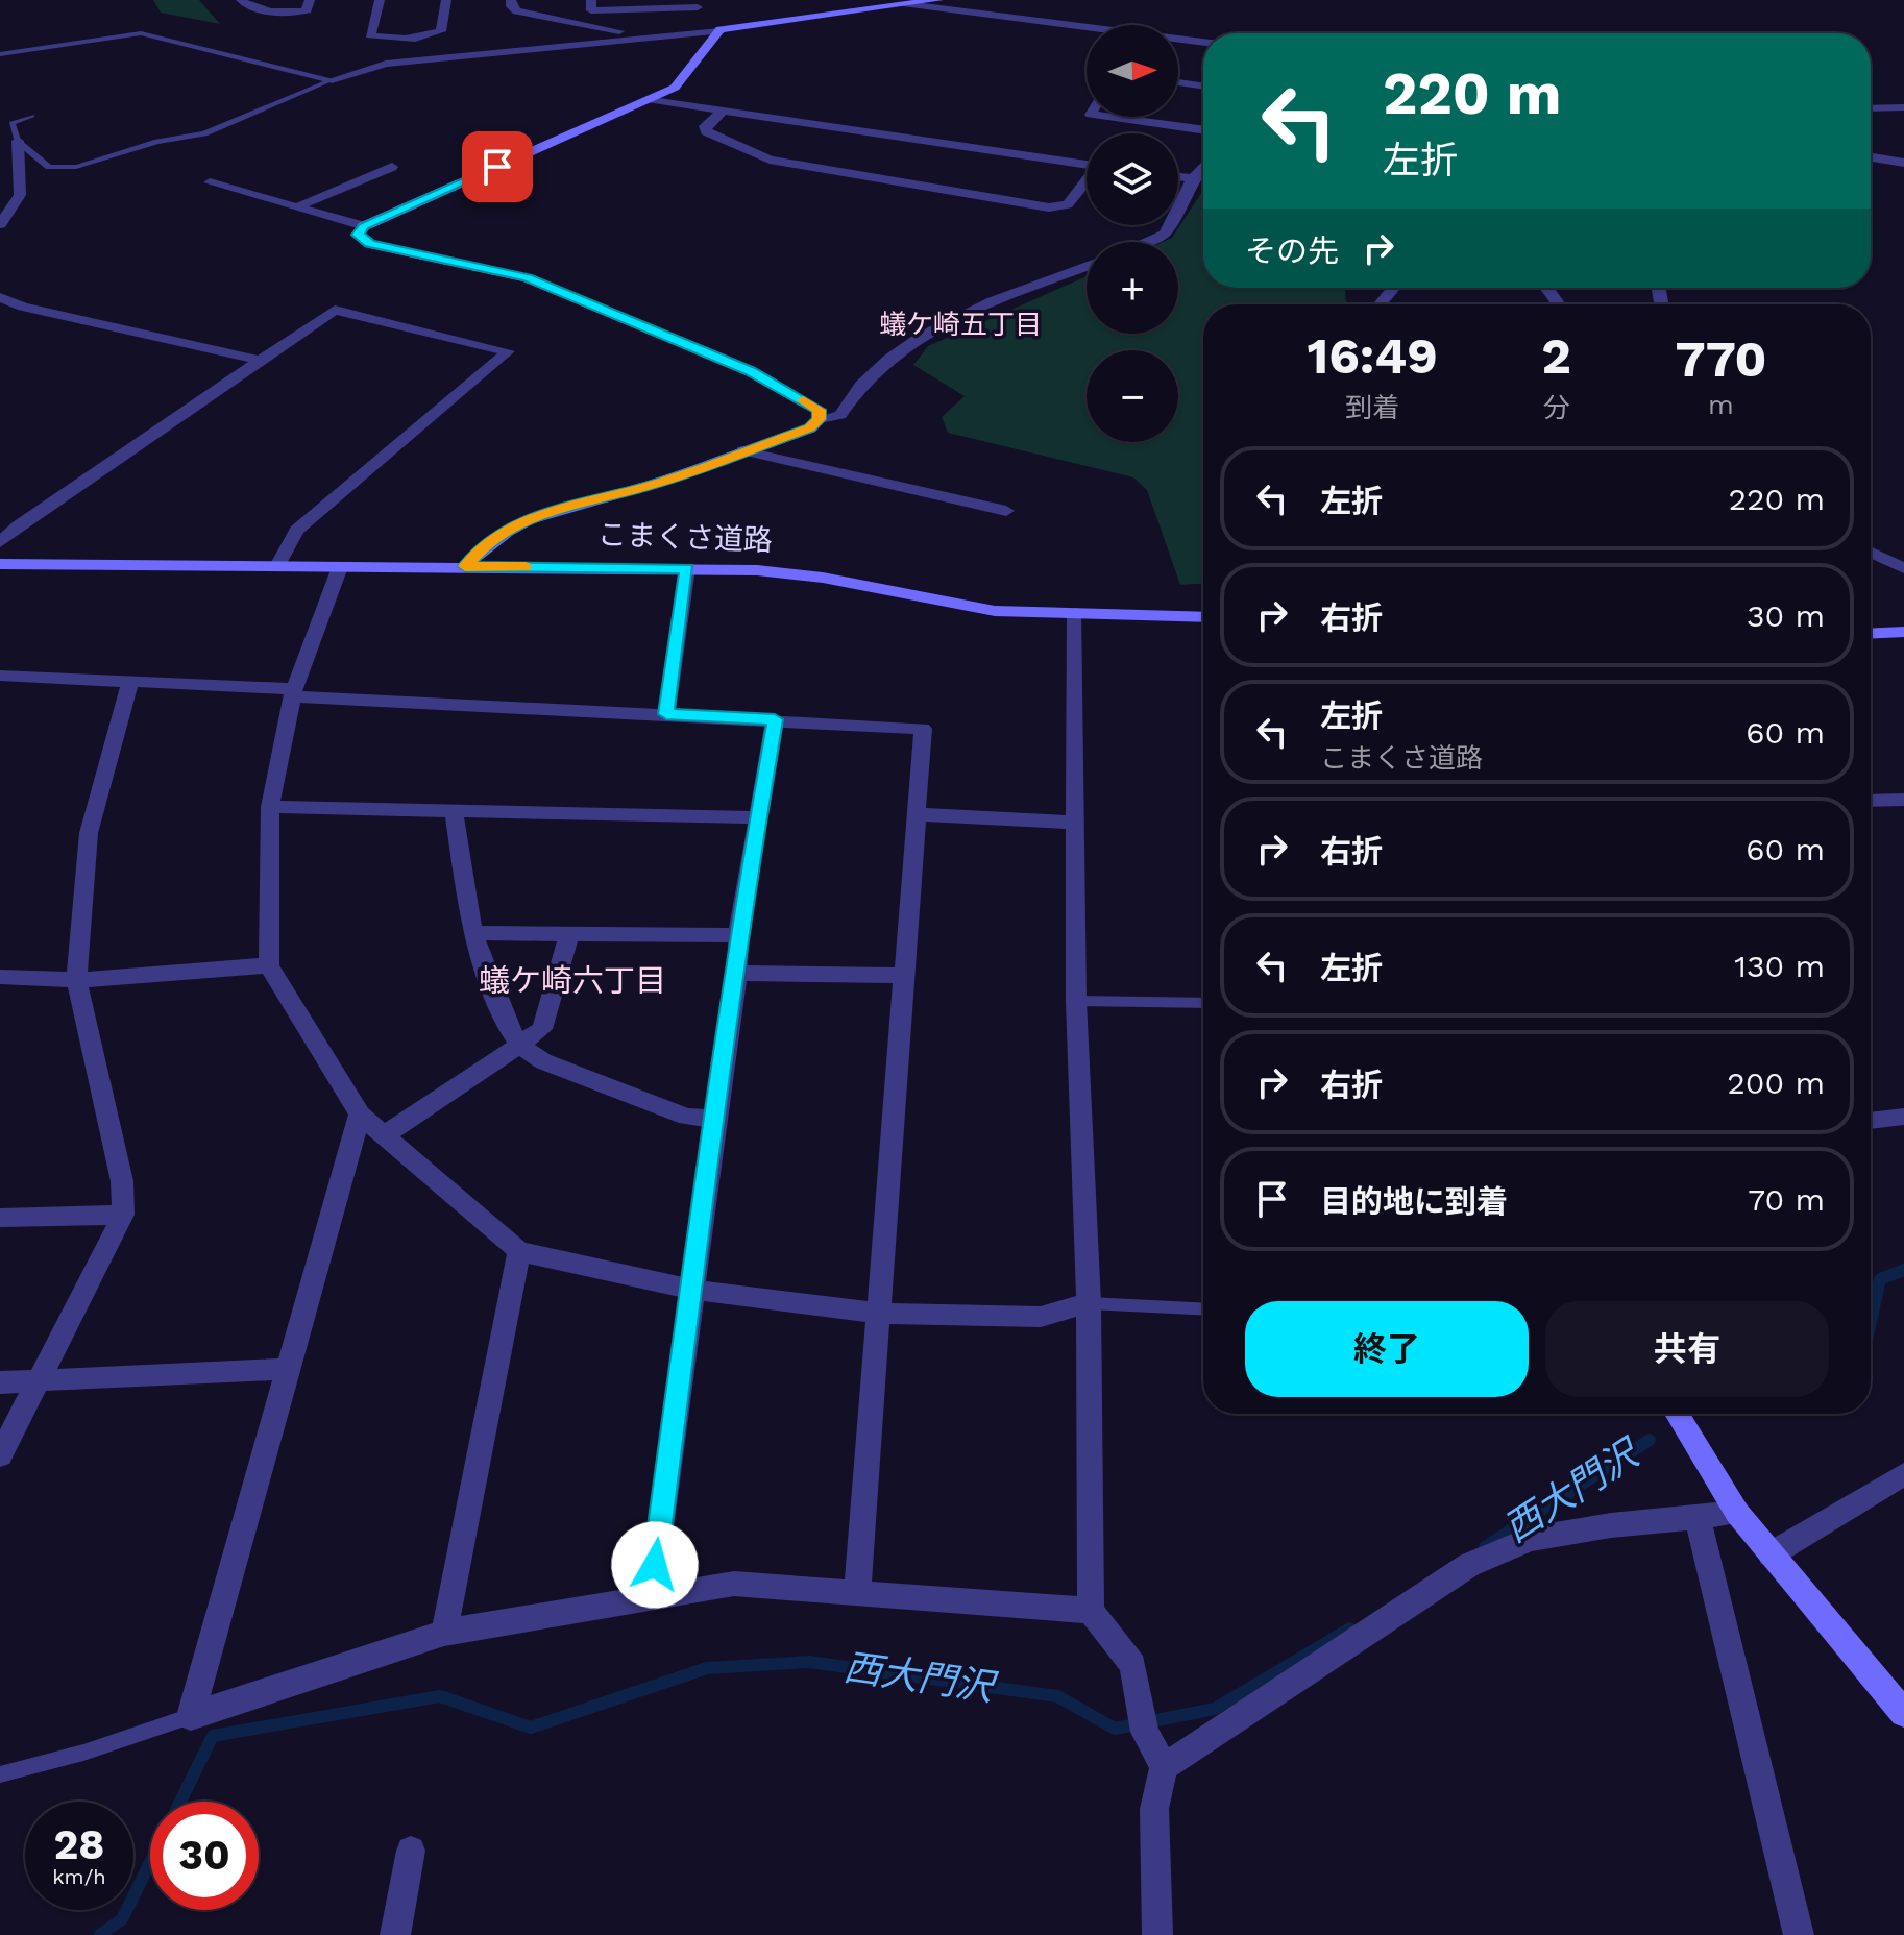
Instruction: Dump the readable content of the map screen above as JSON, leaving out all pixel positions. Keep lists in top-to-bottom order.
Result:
{
  "streets": {
    "street": ["こまくさ道路"]
  },
  "districts": ["蟻ケ崎五丁目", "蟻ケ崎六丁目"],
  "water": ["西大門沢"],
  "north": "right",
  "page": {
    "map_buttons": ["+", "−"],
    "turn": ["220 m", "左折"],
    "then": "その先",
    "eta": [
      "16:49",
      "到着",
      "2",
      "分",
      "770",
      "m"
    ],
    "list": [
      {
        "name": "左折",
        "value": "220 m"
      },
      {
        "name": "右折",
        "value": "30 m"
      },
      {
        "name": "左折",
        "note": "こまくさ道路",
        "value": "60 m"
      },
      {
        "name": "右折",
        "value": "60 m"
      },
      {
        "name": "左折",
        "value": "130 m"
      },
      {
        "name": "右折",
        "value": "200 m"
      },
      {
        "name": "目的地に到着",
        "value": "70 m"
      }
    ],
    "buttons": ["終了", "共有"],
    "speed": "28 km/h",
    "limit": "30"
  }
}
